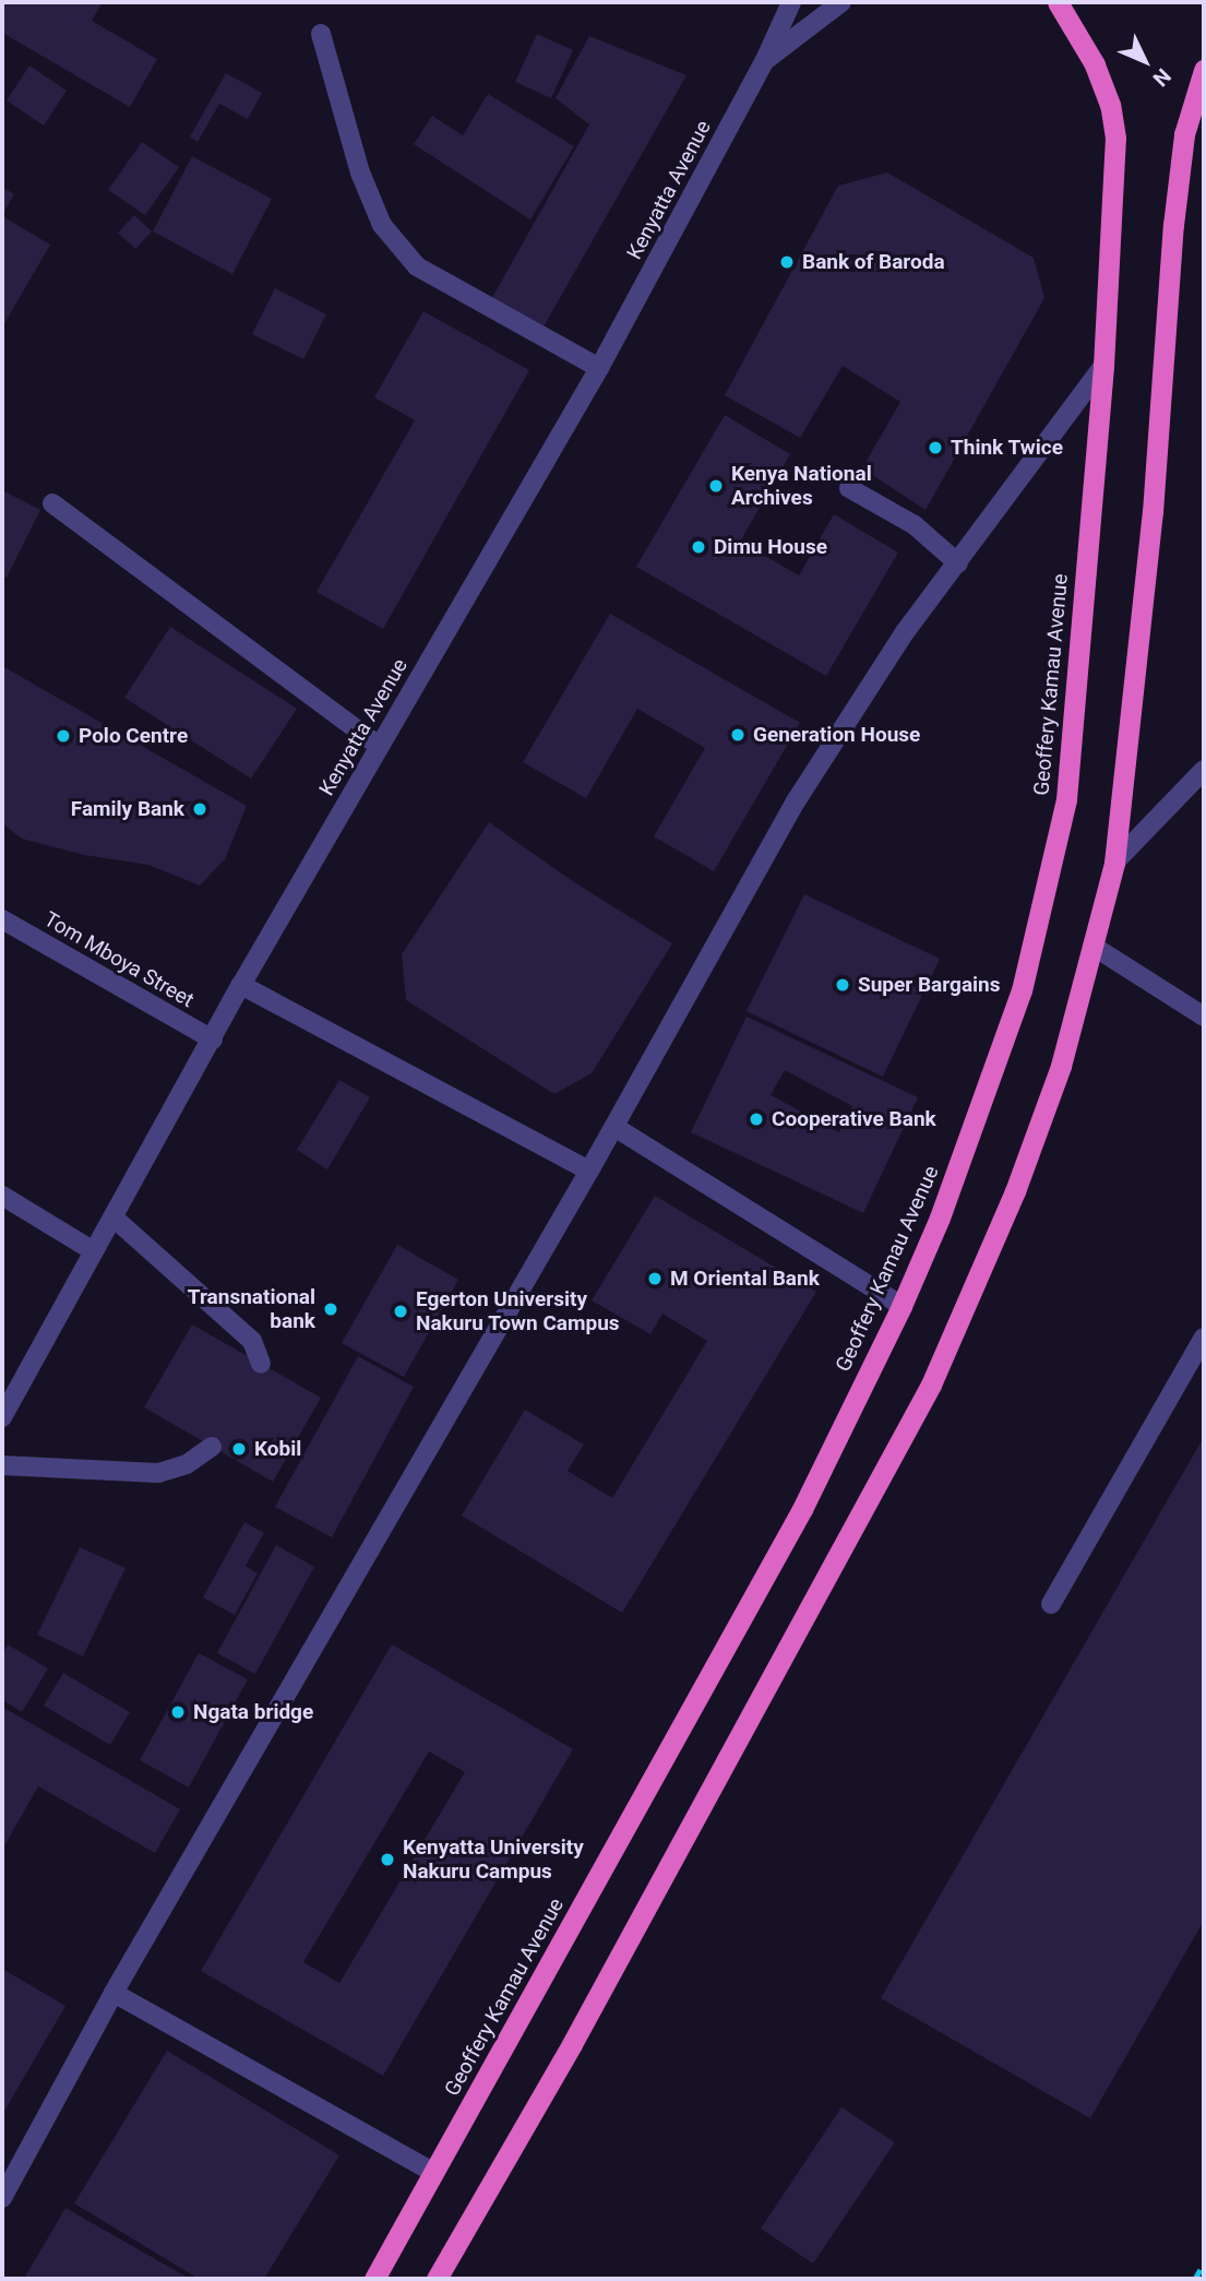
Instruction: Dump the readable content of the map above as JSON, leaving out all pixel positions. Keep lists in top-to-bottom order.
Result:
{
  "streets": {
    "highway": ["Geoffery Kamau Avenue"],
    "street": ["Kenyatta Avenue", "Tom Mboya Street"]
  },
  "crossings": [
    ["Kenyatta Avenue", "Tom Mboya Street"]
  ],
  "places": [
    "Bank of Baroda",
    "Think Twice",
    "Kenya National Archives",
    "Dimu House",
    "Generation House",
    "Polo Centre",
    "Family Bank",
    "Super Bargains",
    "Cooperative Bank",
    "M Oriental Bank",
    "Transnational bank",
    "Egerton University Nakuru Town Campus",
    "Kobil",
    "Ngata bridge",
    "Kenyatta University Nakuru Campus"
  ],
  "north": "bottom right"
}
